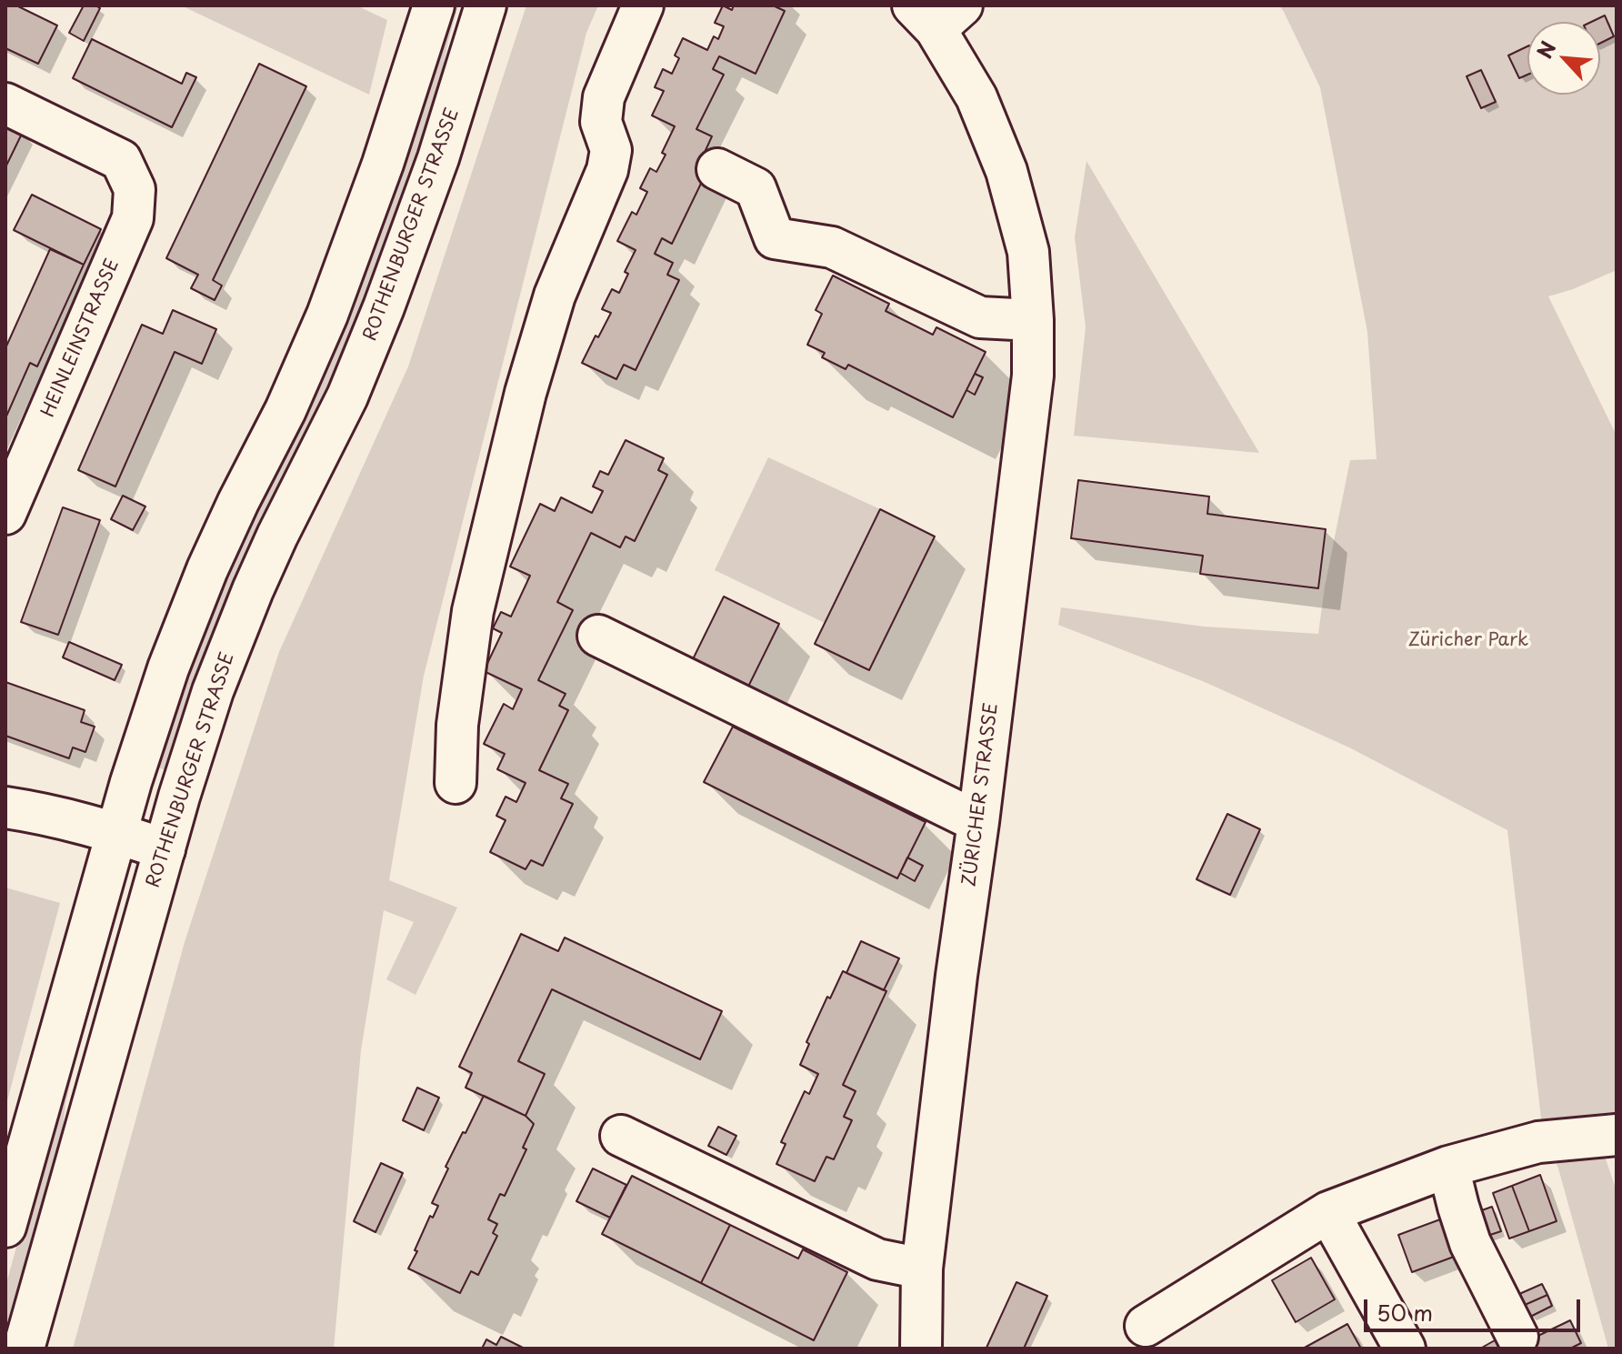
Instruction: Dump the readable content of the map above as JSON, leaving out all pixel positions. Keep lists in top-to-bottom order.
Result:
{
  "streets": {
    "street": ["ROTHENBURGER STRASSE", "HEINLEINSTRASSE", "ZÜRICHER STRASSE"]
  },
  "parks": ["Züricher Park"],
  "scale_bar": "50 m",
  "north": "top left"
}
